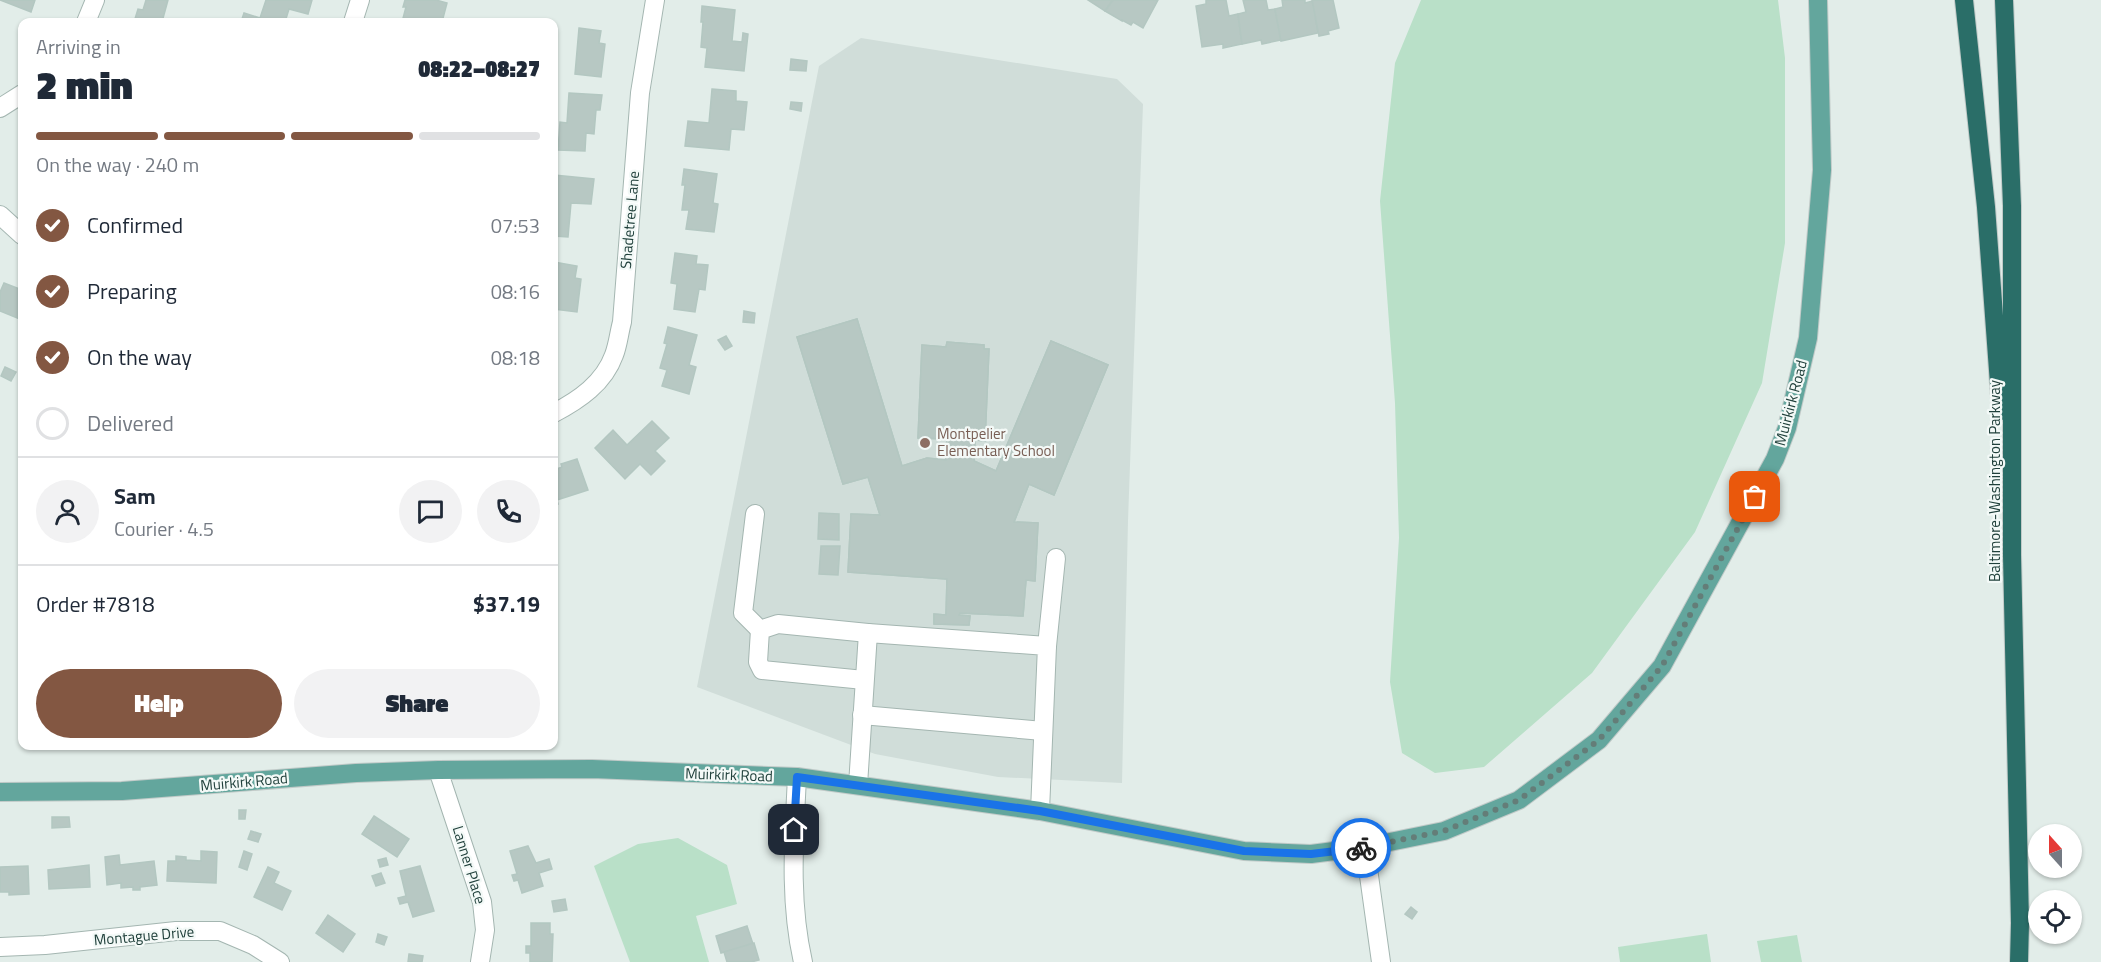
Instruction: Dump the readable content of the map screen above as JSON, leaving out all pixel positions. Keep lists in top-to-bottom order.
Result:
{
  "streets": {
    "highway": ["Baltimore-Washington Parkway"],
    "main road": ["Muirkirk Road"],
    "street": ["Shadetree Lane", "Lanner Place", "Montague Drive"]
  },
  "crossings": [
    ["Muirkirk Road", "Lanner Place"]
  ],
  "places": ["Montpelier Elementary School"],
  "north": "top",
  "page": {
    "heading": ["2 min", "Arriving in", "08:22–08:27"],
    "panel": [
      "Sam",
      "Courier · 4.5",
      "Order #7818",
      "$37.19"
    ],
    "bar": "On the way · 240 m",
    "list": [
      ["Confirmed", "07:53"],
      ["Preparing", "08:16"],
      ["On the way", "08:18"],
      "Delivered"
    ],
    "buttons": ["Help", "Share"]
  }
}
